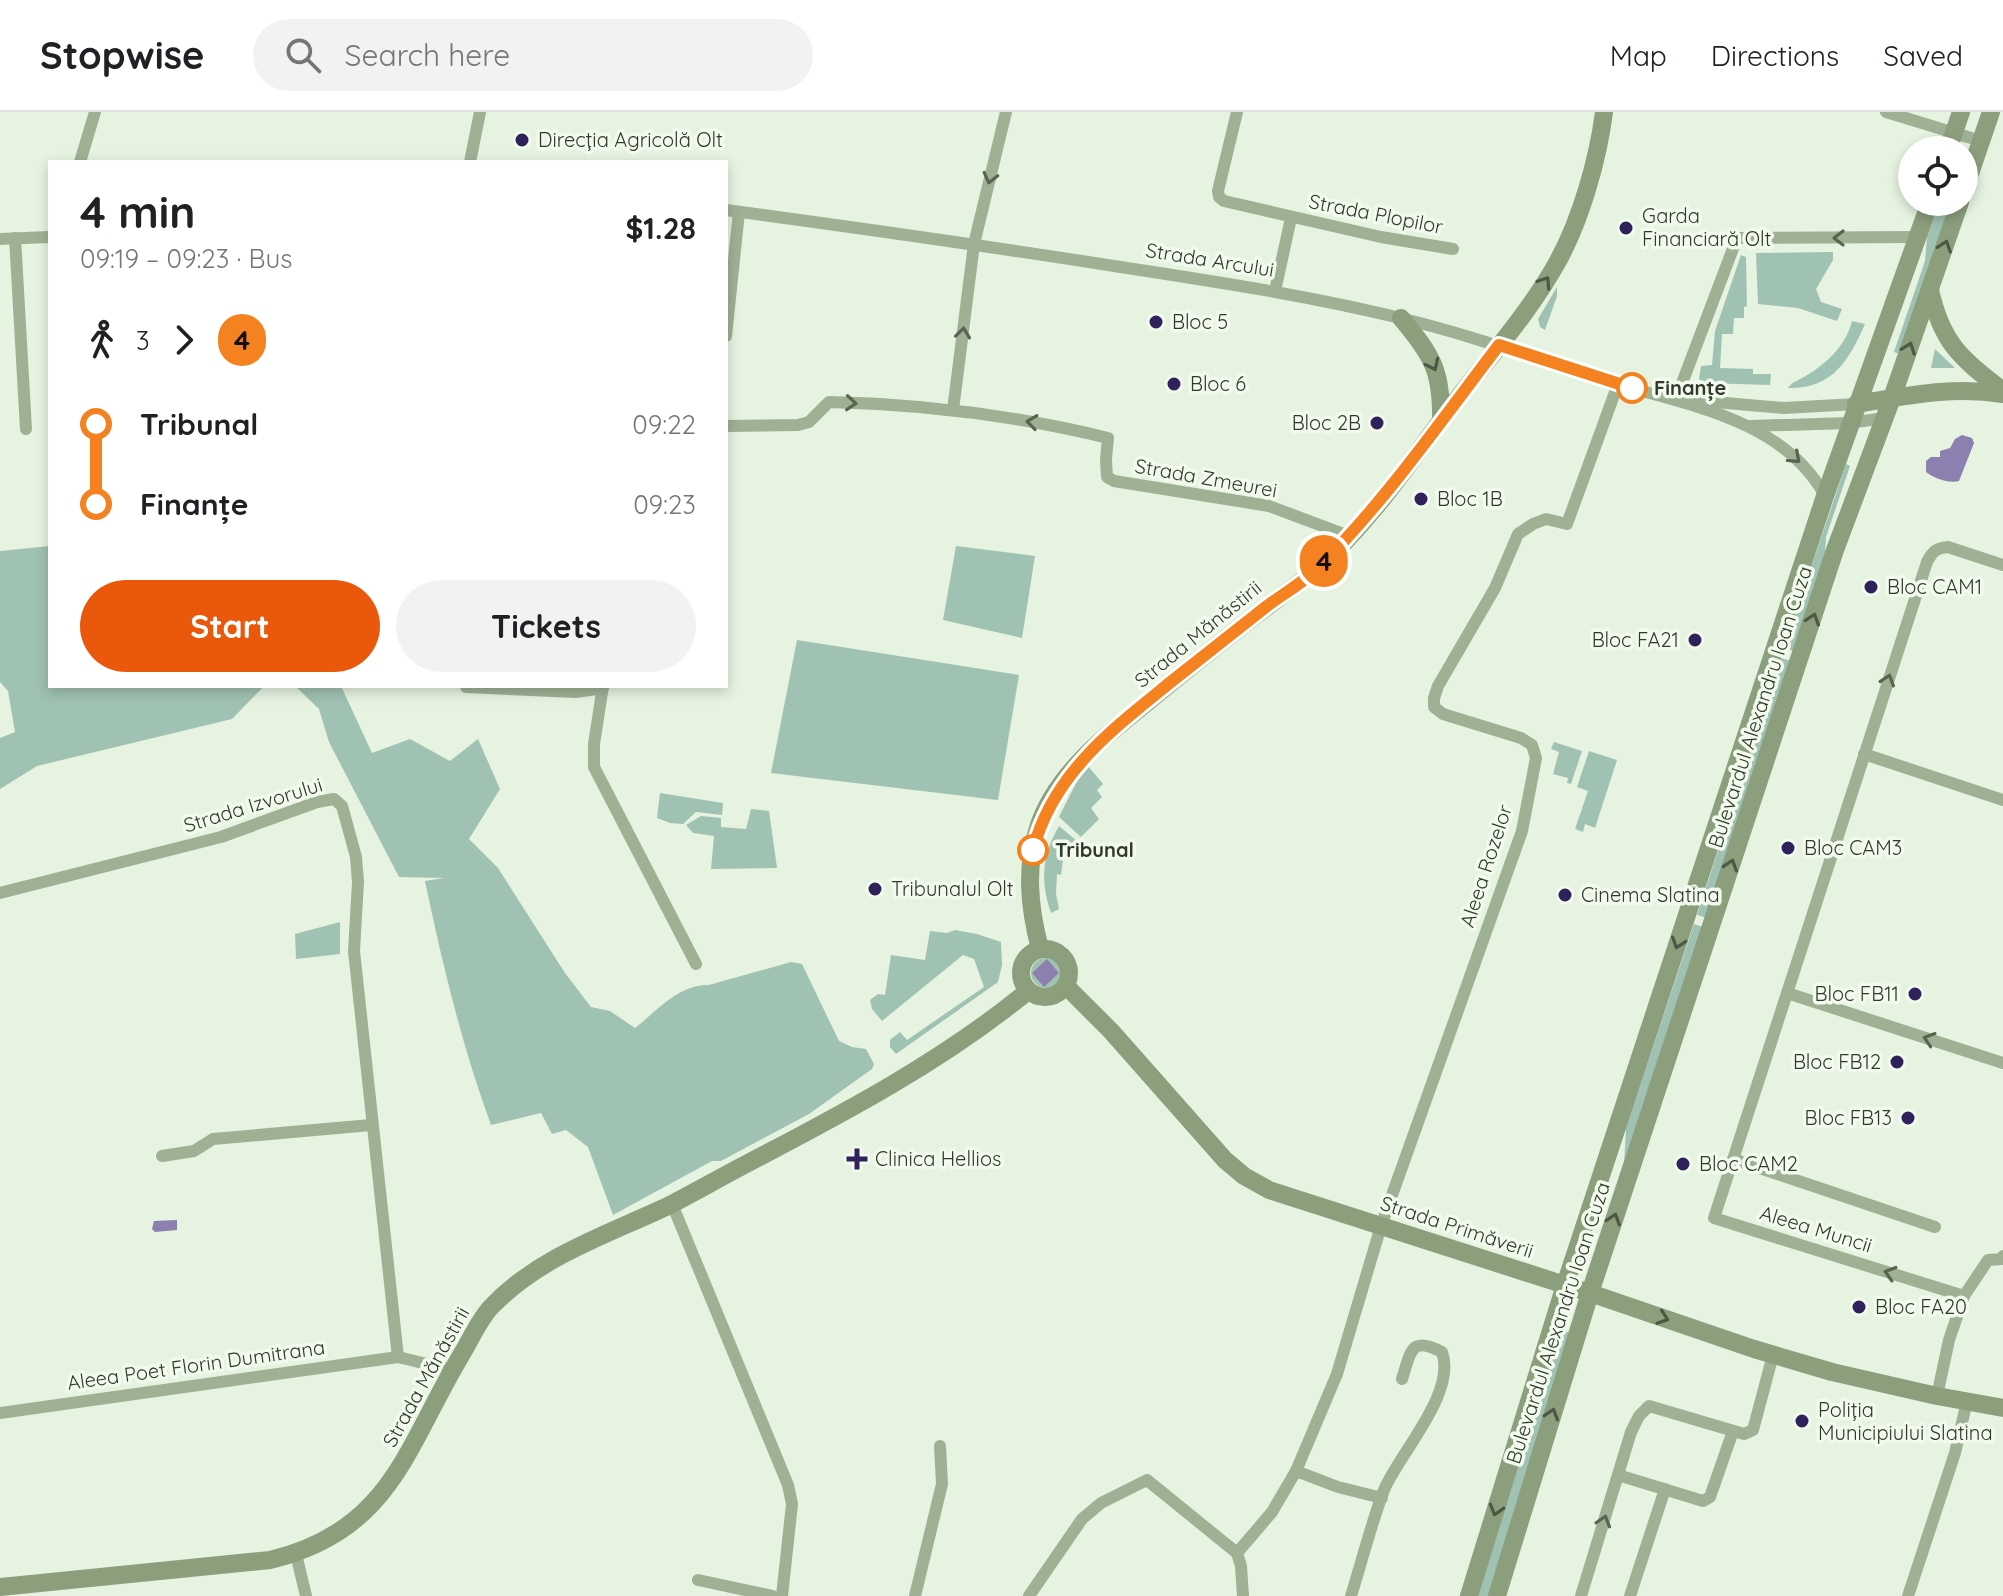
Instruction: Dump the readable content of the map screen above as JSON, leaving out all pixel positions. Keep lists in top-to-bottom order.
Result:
{
  "streets": {
    "street": [
      "Strada Plopilor",
      "Strada Arcului",
      "Strada Zmeurei",
      "Strada Mănăstirii",
      "Bulevardul Alexandru Ioan Cuza",
      "Strada Izvorului",
      "Aleea Rozelor",
      "Strada Primăverii",
      "Aleea Muncii",
      "Aleea Poet Florin Dumitrana"
    ]
  },
  "crossings": [
    ["Strada Plopilor", "Strada Arcului"],
    ["Strada Arcului", "Strada Mănăstirii"],
    ["Strada Arcului", "Bulevardul Alexandru Ioan Cuza"],
    ["Strada Arcului", "Aleea Rozelor"],
    ["Strada Zmeurei", "Strada Mănăstirii"],
    ["Strada Mănăstirii", "Strada Primăverii"],
    ["Bulevardul Alexandru Ioan Cuza", "Strada Primăverii"],
    ["Strada Izvorului", "Aleea Poet Florin Dumitrana"],
    ["Aleea Rozelor", "Strada Primăverii"]
  ],
  "places": {
    "other": [
      "Direcția Agricolă Olt",
      "Garda Financiară Olt",
      "Bloc 5",
      "Bloc 6",
      "Finanțe",
      "Bloc 2B",
      "Bloc 1B",
      "Bloc CAM1",
      "Bloc FA21",
      "Bloc CAM3",
      "Tribunal",
      "Tribunalul Olt",
      "Cinema Slatina",
      "Bloc FB11",
      "Bloc FB12",
      "Bloc FB13",
      "Bloc CAM2",
      "Bloc FA20",
      "Poliția Municipiului Slatina"
    ],
    "health": ["Clinica Hellios"]
  },
  "lines": ["bus line 4"],
  "page": {
    "header": "Stopwise",
    "search": "Search here",
    "nav": ["Map", "Directions", "Saved"],
    "on_map": "4",
    "heading": ["4 min", "09:19 – 09:23 · Bus", "$1.28"],
    "legs": ["3", "4"],
    "list": [
      {
        "name": "Tribunal",
        "value": "09:22"
      },
      {
        "name": "Finanțe",
        "value": "09:23"
      }
    ],
    "buttons": ["Start", "Tickets"]
  }
}
